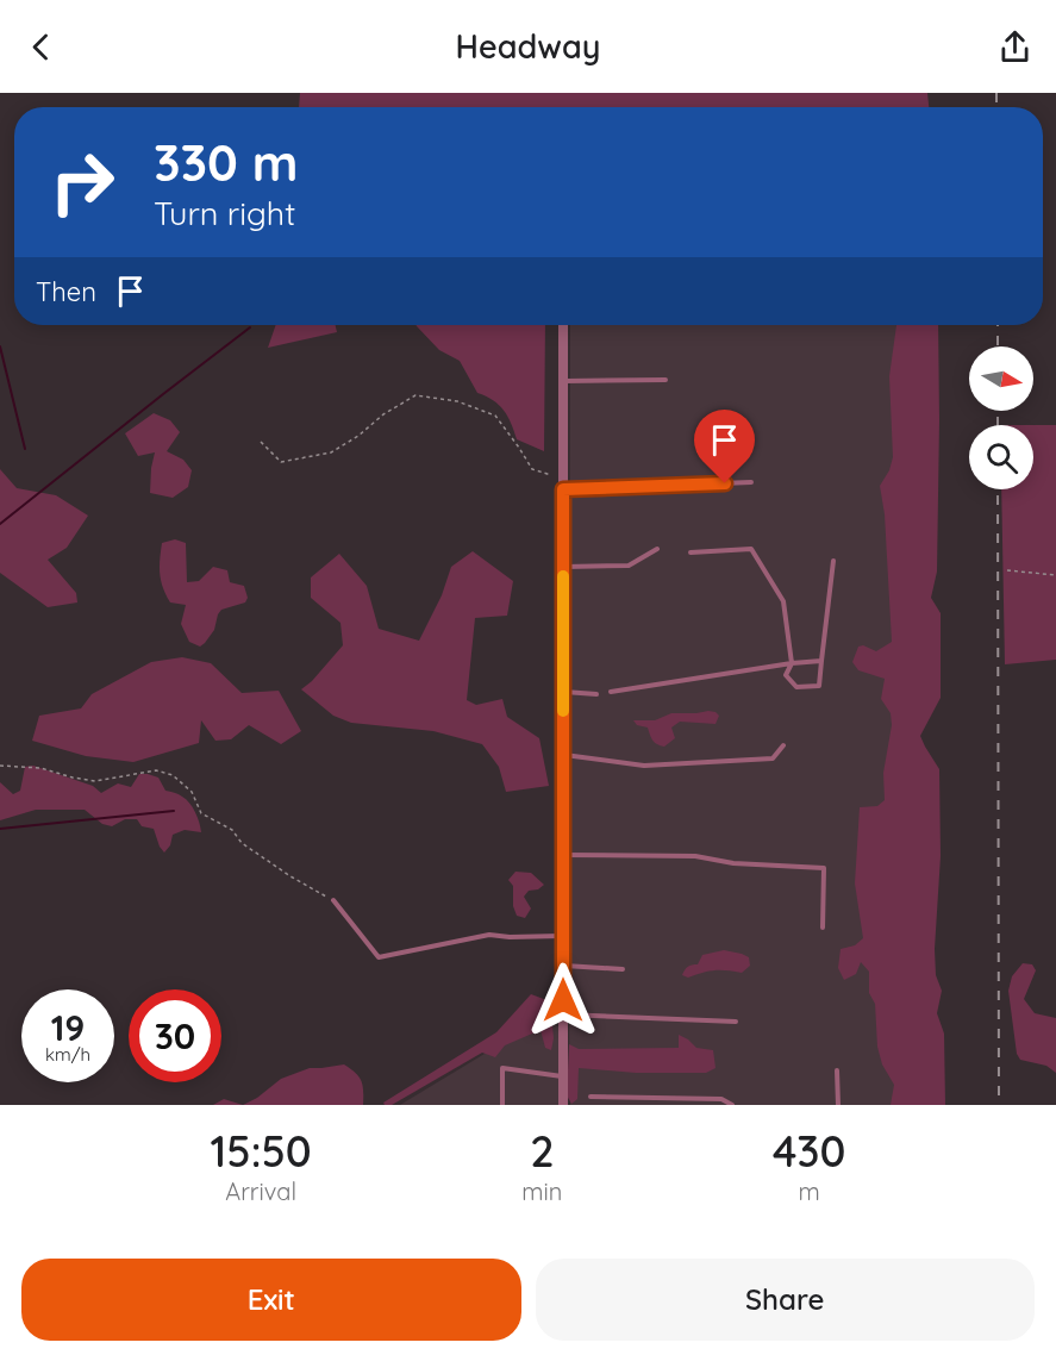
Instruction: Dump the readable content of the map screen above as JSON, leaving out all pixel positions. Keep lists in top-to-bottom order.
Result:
{
  "north": "right",
  "page": {
    "header": "Headway",
    "turn": ["330 m", "Turn right"],
    "then": "Then",
    "speed": "19 km/h",
    "limit": "30",
    "eta": [
      "15:50",
      "Arrival",
      "2",
      "min",
      "430",
      "m"
    ],
    "buttons": ["Exit", "Share"]
  }
}
